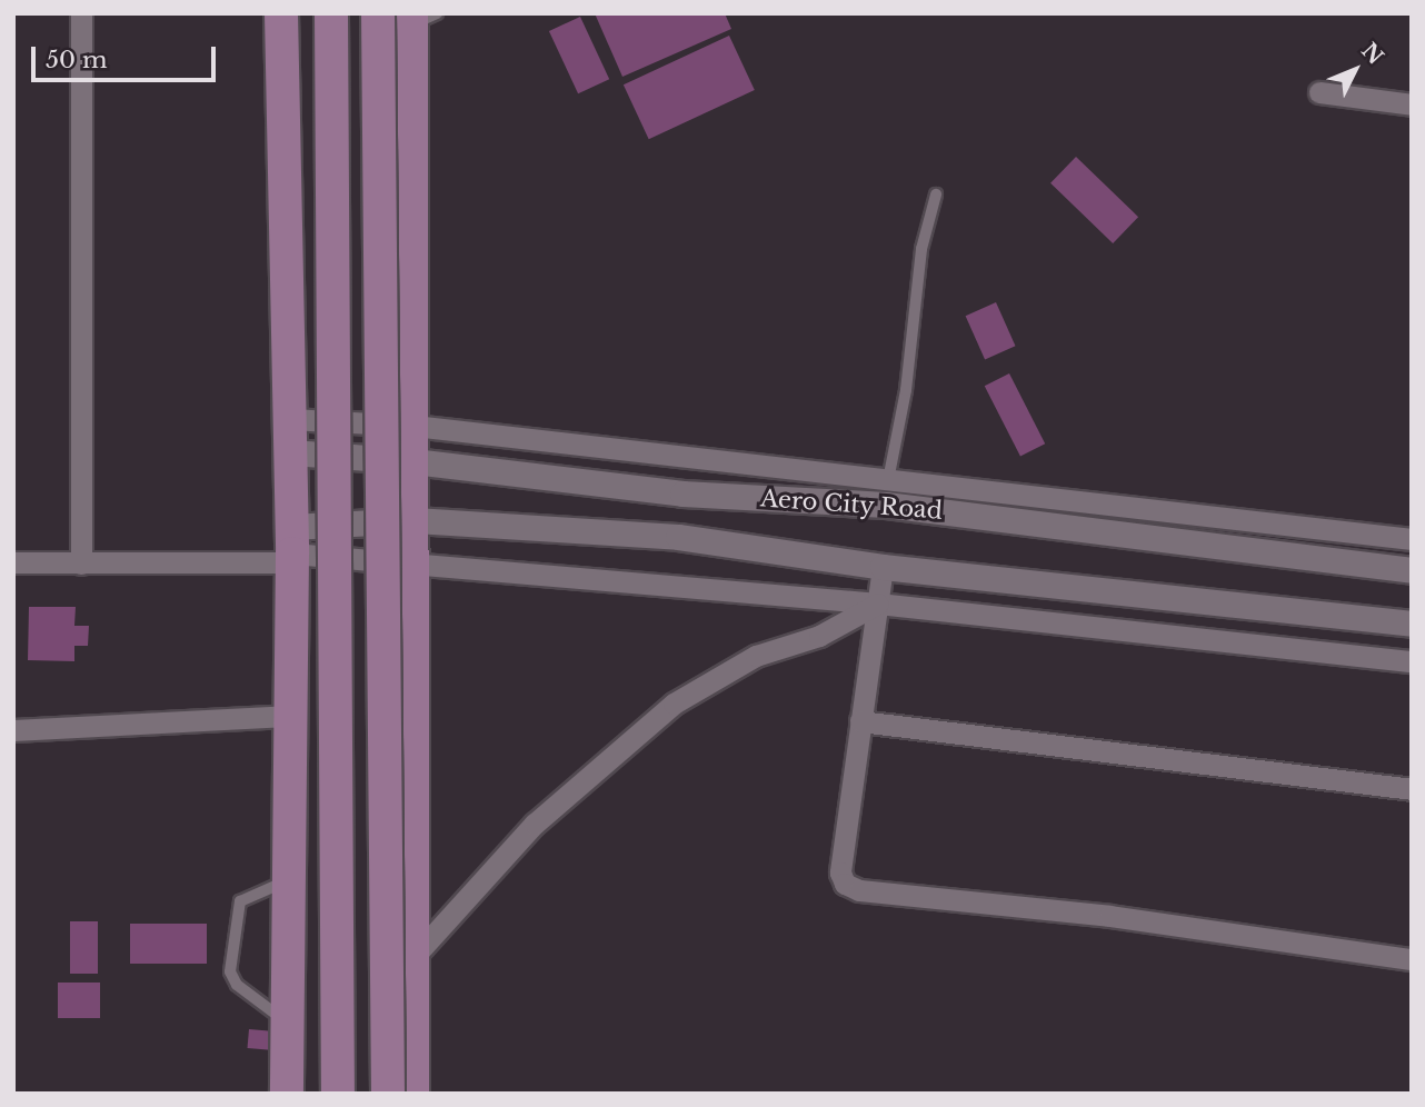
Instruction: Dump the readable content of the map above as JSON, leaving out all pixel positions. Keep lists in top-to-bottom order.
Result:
{
  "streets": {
    "street": ["Aero City Road"]
  },
  "scale_bar": "50 m",
  "north": "top right"
}
